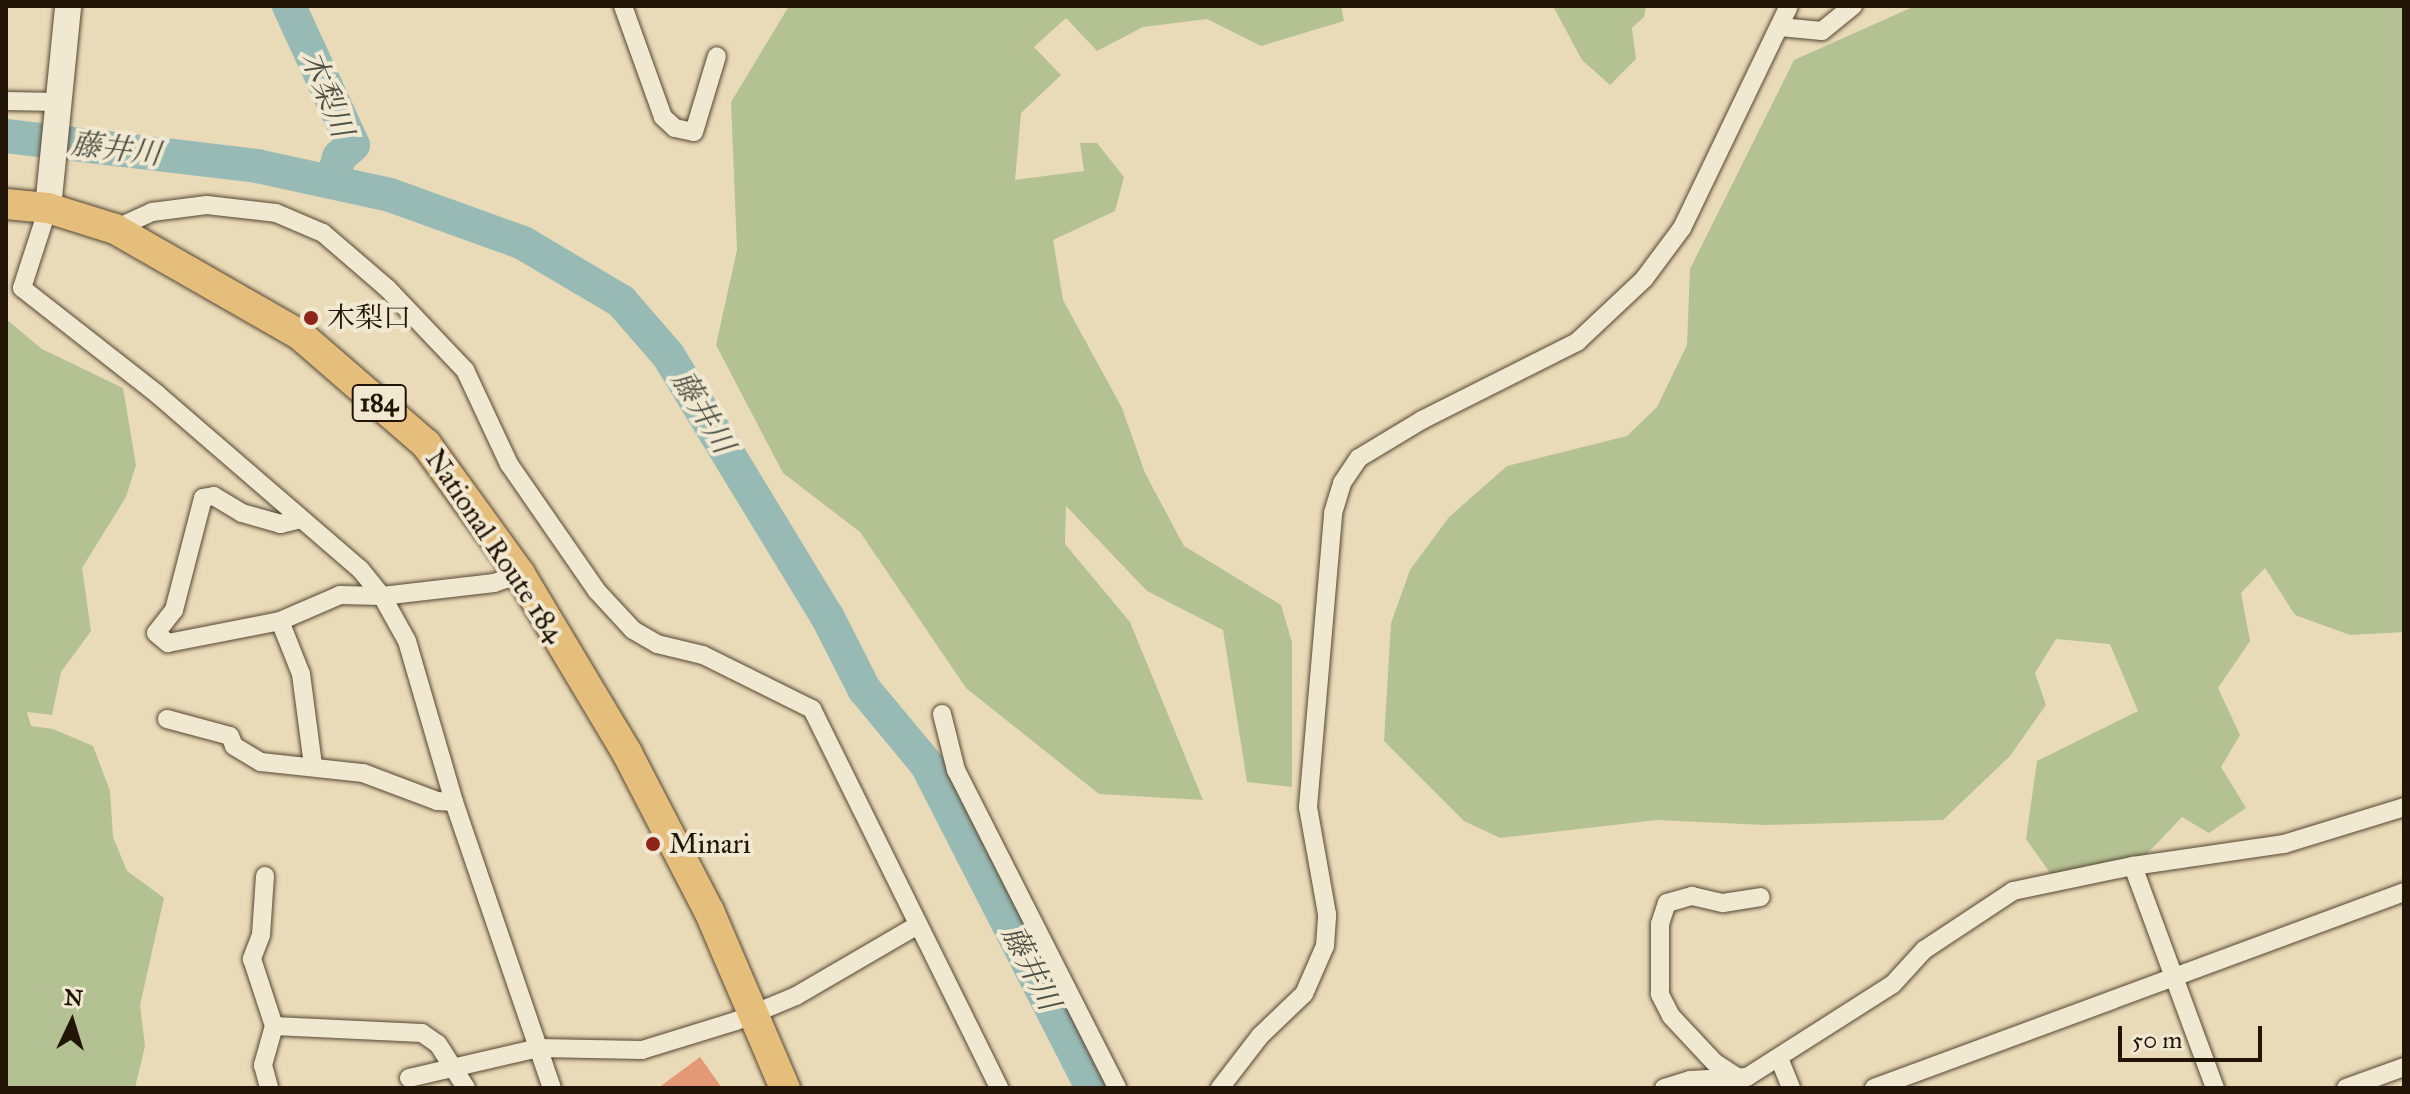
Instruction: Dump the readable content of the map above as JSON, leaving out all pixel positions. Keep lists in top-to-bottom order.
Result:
{
  "streets": {
    "highway": ["184", "National Route 184"]
  },
  "water": ["木梨川", "藤井川"],
  "places": ["木梨口", "Minari"],
  "scale_bar": "50 m",
  "north": "top"
}
